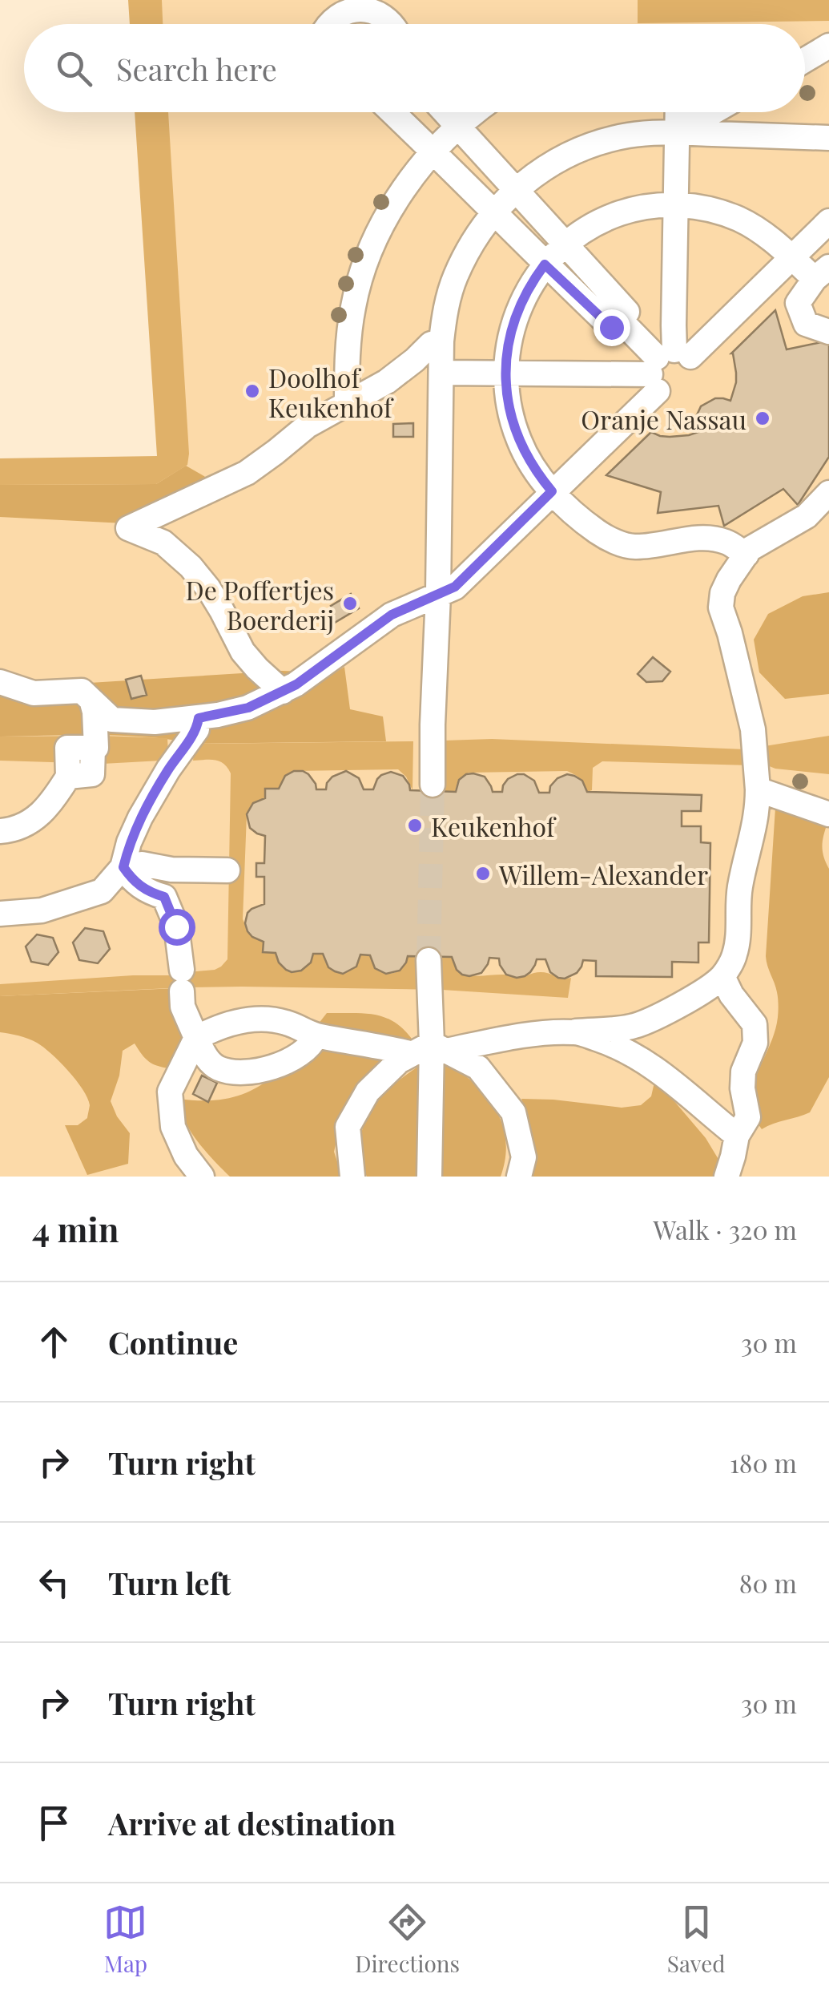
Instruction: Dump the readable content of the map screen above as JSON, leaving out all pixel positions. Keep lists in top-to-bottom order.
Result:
{
  "places": [
    "Doolhof Keukenhof",
    "Oranje Nassau",
    "De Poffertjes Boerderij",
    "Keukenhof",
    "Willem-Alexander"
  ],
  "page": {
    "search": "Search here",
    "heading": ["4 min", "Walk · 320 m"],
    "list": [
      ["Continue", "30 m"],
      ["Turn right", "180 m"],
      ["Turn left", "80 m"],
      ["Turn right", "30 m"],
      "Arrive at destination"
    ],
    "nav": ["Map", "Directions", "Saved"]
  }
}
